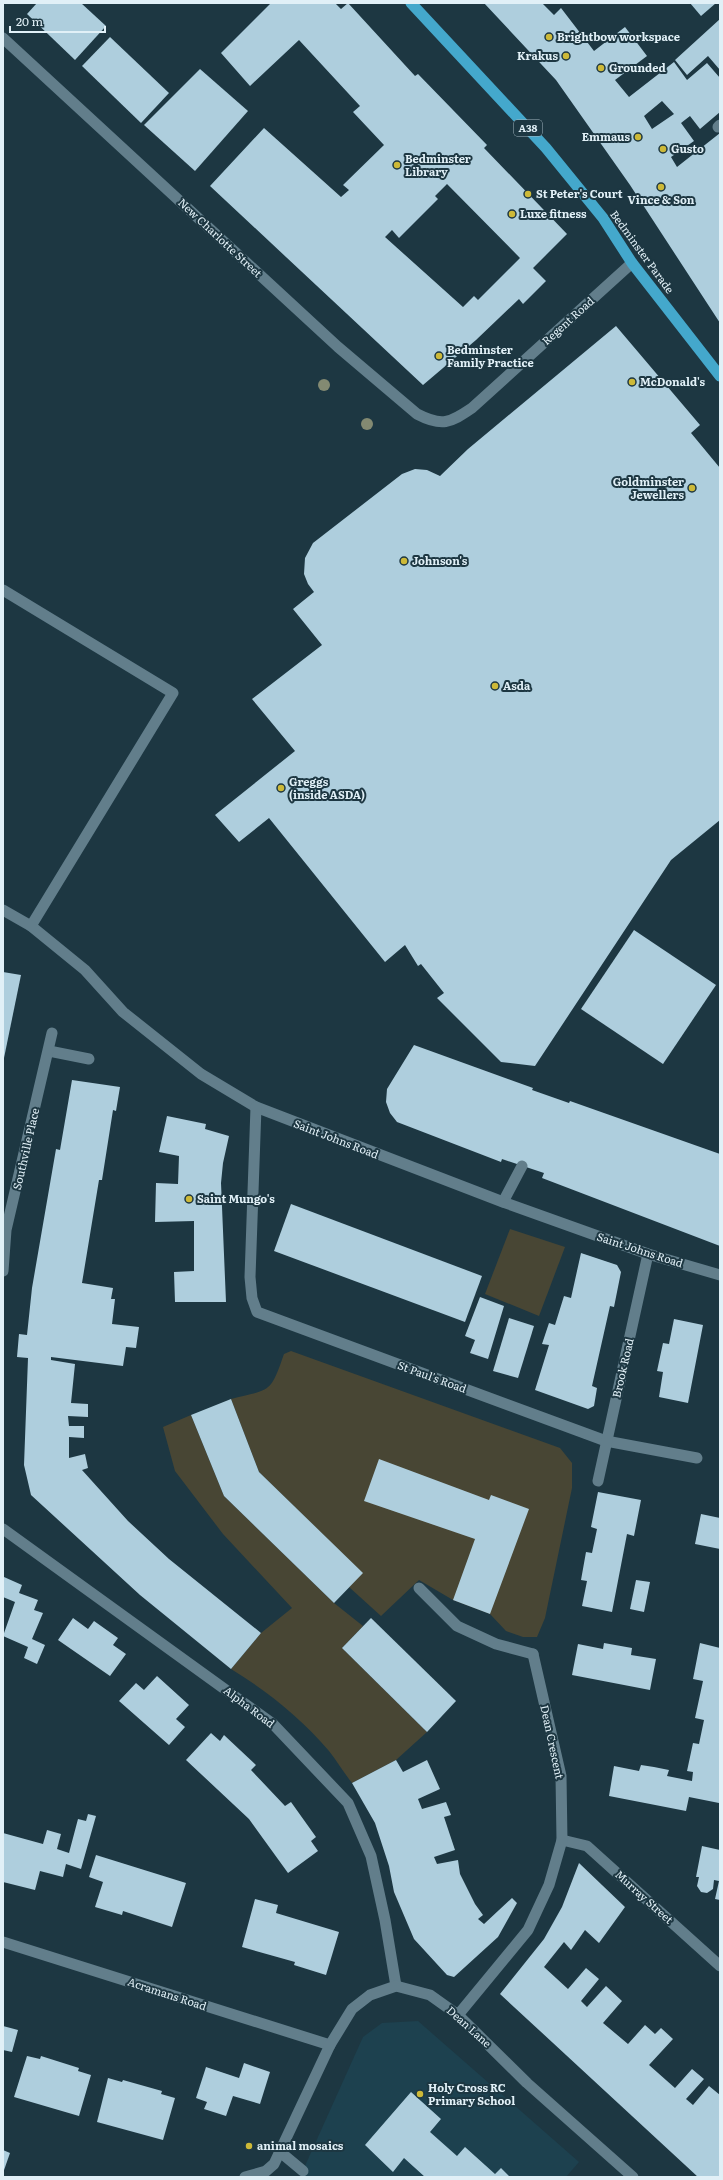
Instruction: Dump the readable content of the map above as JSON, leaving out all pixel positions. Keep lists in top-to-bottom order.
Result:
{
  "streets": {
    "highway": ["A38", "Bedminster Parade"],
    "street": [
      "New Charlotte Street",
      "Regent Road",
      "Saint Johns Road",
      "Southville Place",
      "Brook Road",
      "St Paul's Road",
      "Alpha Road",
      "Dean Crescent",
      "Murray Street",
      "Acramans Road",
      "Dean Lane"
    ]
  },
  "crossings": [
    ["New Charlotte Street", "Regent Road"],
    ["Bedminster Parade", "Regent Road"],
    ["Saint Johns Road", "Brook Road"],
    ["Saint Johns Road", "St Paul's Road"],
    ["Brook Road", "St Paul's Road"],
    ["Alpha Road", "Dean Lane"],
    ["Dean Crescent", "Murray Street"],
    ["Dean Crescent", "Dean Lane"]
  ],
  "places": [
    "Brightbow workspace",
    "Krakus",
    "Grounded",
    "Emmaus",
    "Gusto",
    "Bedminster Library",
    "Vince & Son",
    "St Peter's Court",
    "Luxe fitness",
    "Bedminster Family Practice",
    "McDonald's",
    "Goldminster Jewellers",
    "Johnson's",
    "Asda",
    "Greggs (inside ASDA)",
    "Saint Mungo's",
    "Holy Cross RC Primary School",
    "animal mosaics"
  ],
  "scale_bar": "20 m"
}
